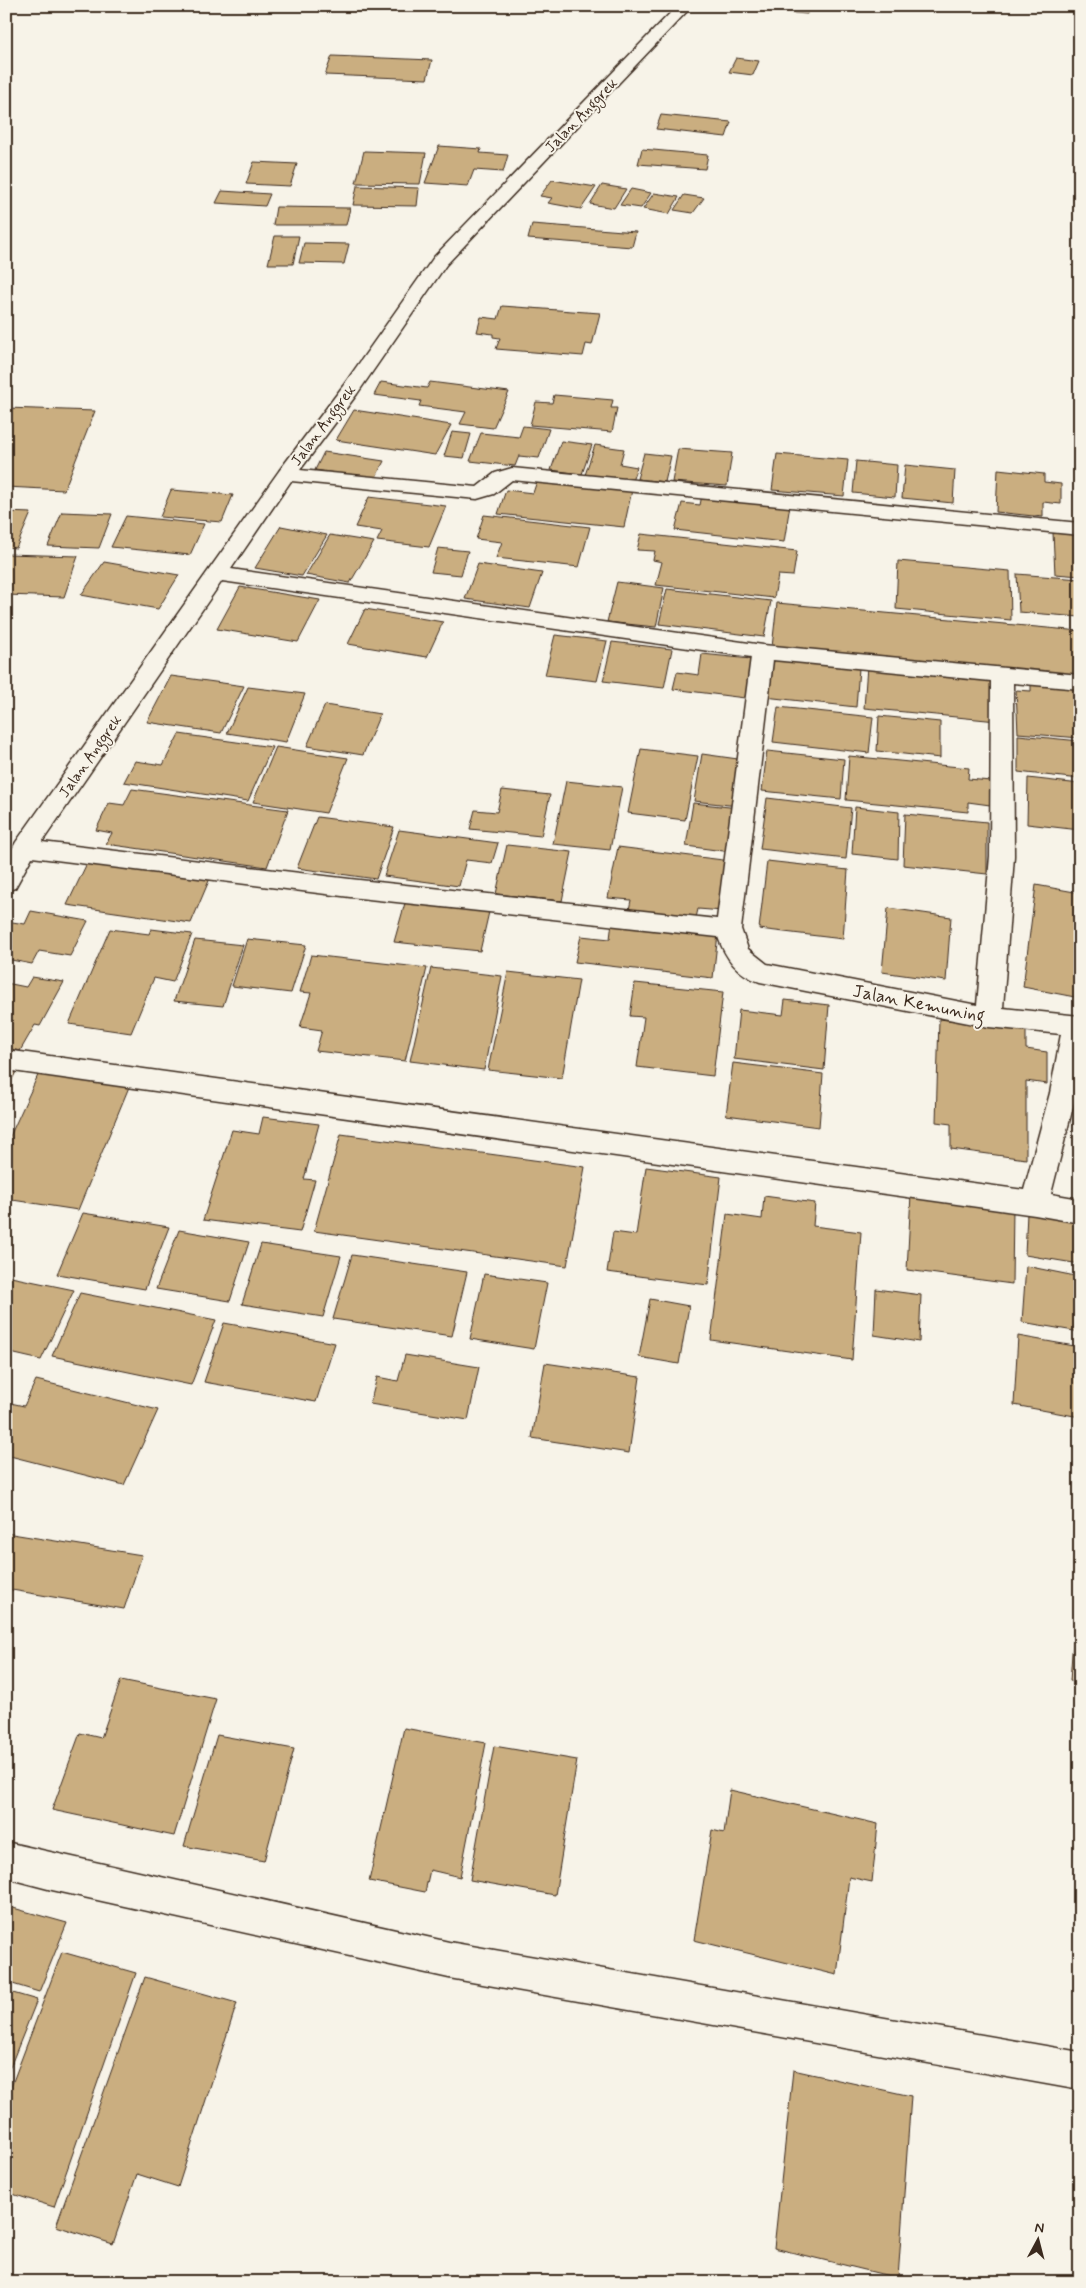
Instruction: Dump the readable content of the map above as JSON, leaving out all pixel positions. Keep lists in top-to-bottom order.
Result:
{
  "streets": {
    "street": ["Jalan Anggrek", "Jalan Kemuning"]
  },
  "north": "top"
}
